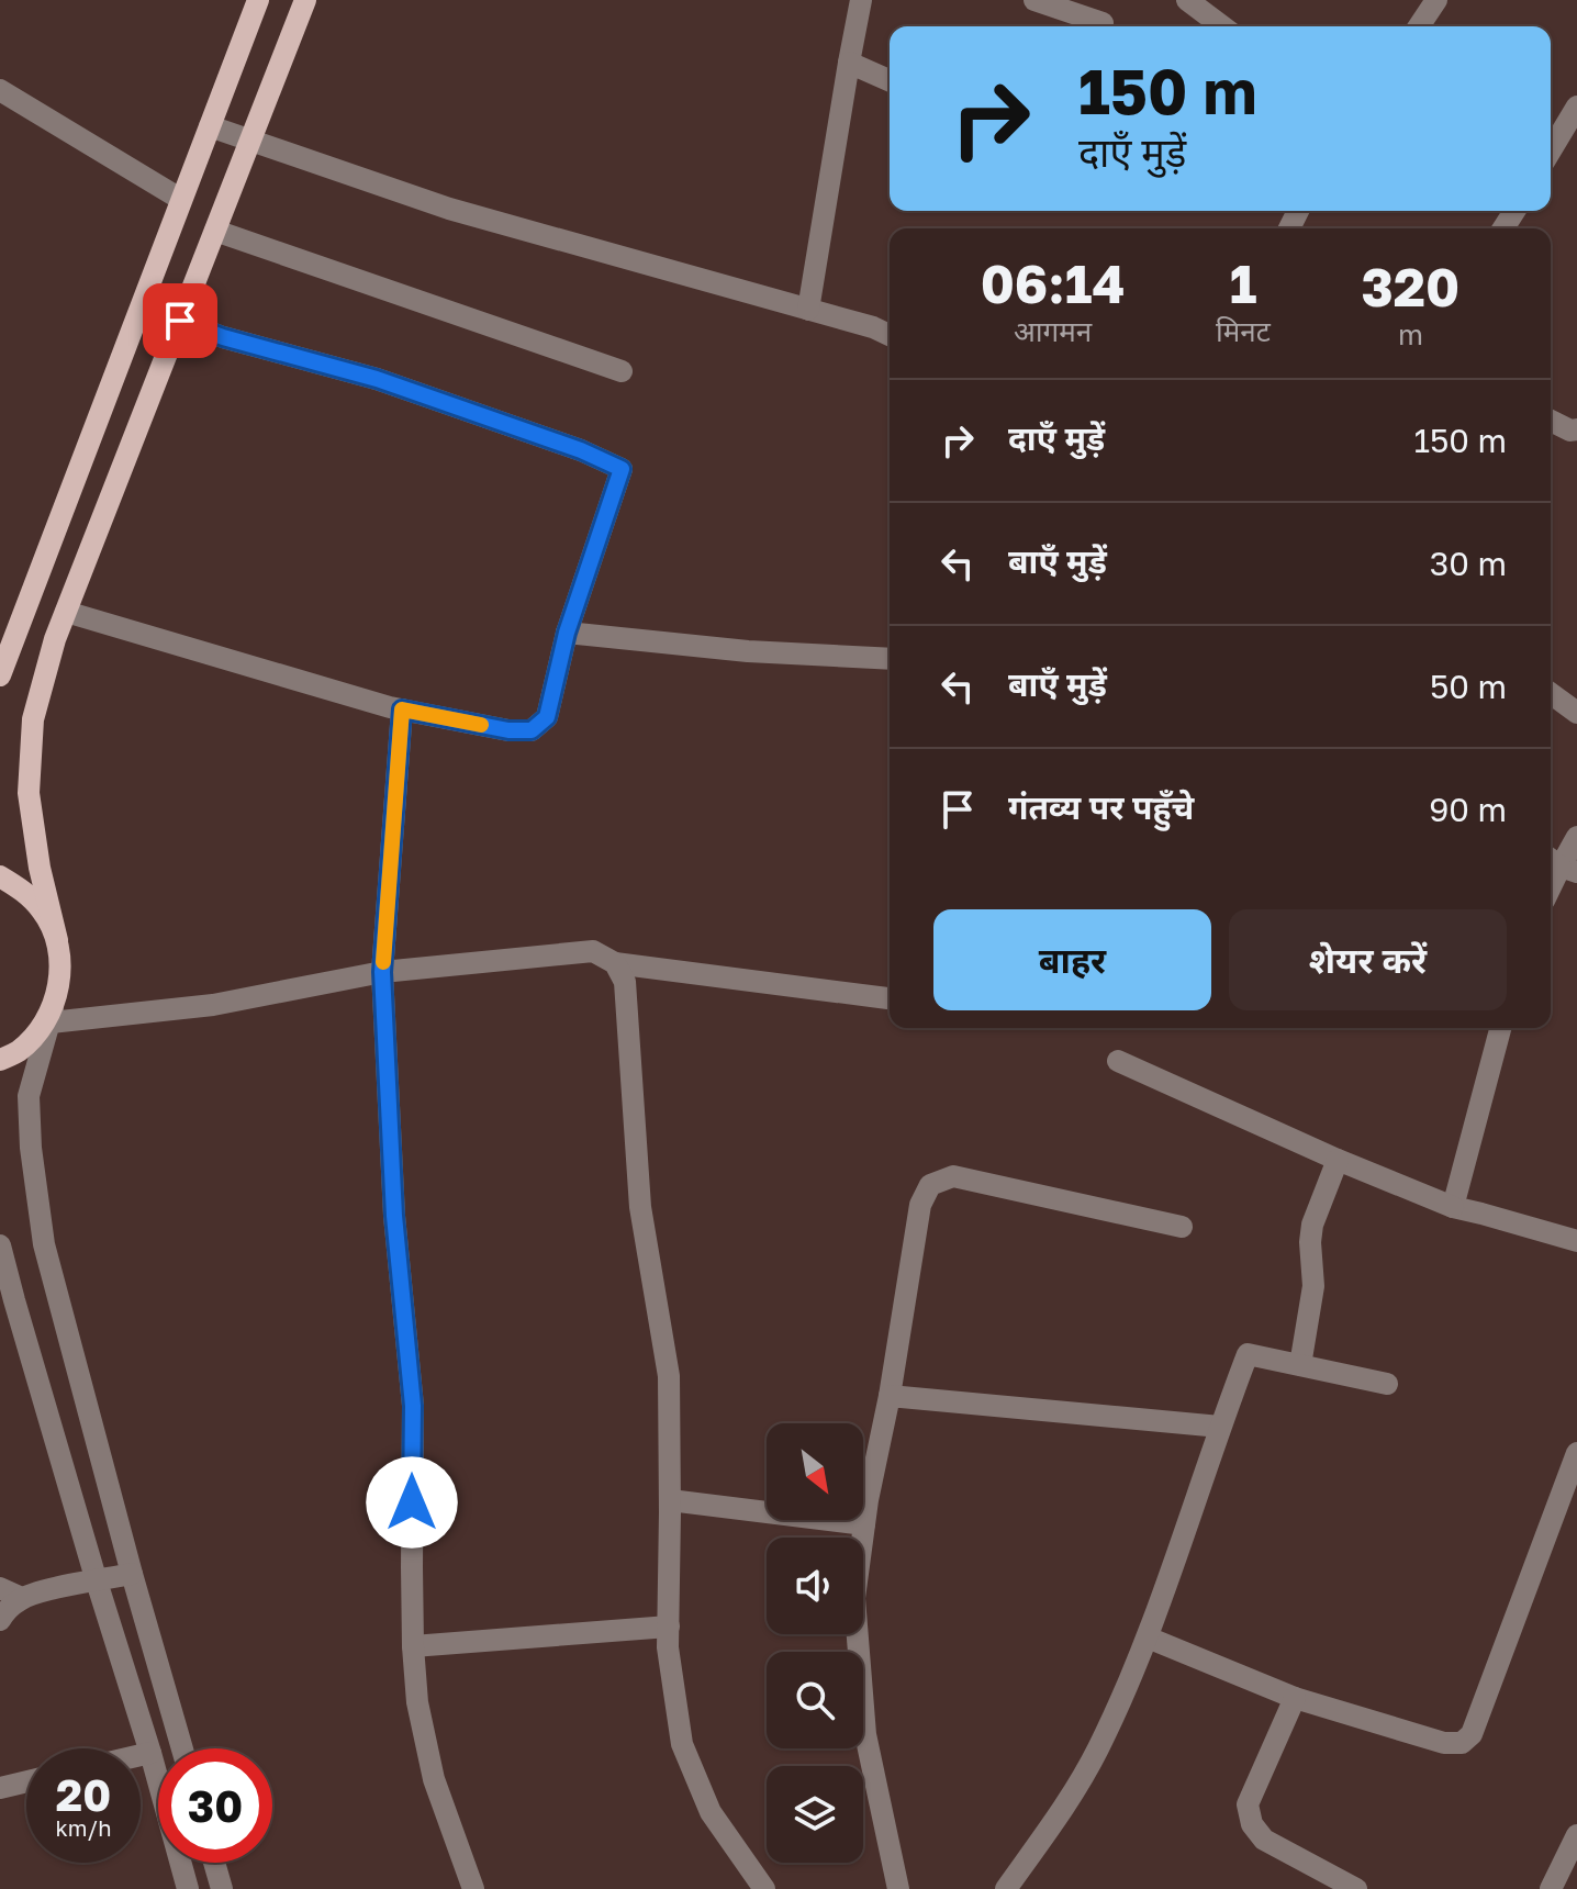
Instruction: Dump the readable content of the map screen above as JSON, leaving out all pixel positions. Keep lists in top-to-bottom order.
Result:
{
  "north": "bottom right",
  "page": {
    "turn": ["150 m", "दाएँ मुड़ें"],
    "eta": [
      "06:14",
      "आगमन",
      "1",
      "मिनट",
      "320",
      "m"
    ],
    "list": [
      {
        "name": "दाएँ मुड़ें",
        "value": "150 m"
      },
      {
        "name": "बाएँ मुड़ें",
        "value": "30 m"
      },
      {
        "name": "बाएँ मुड़ें",
        "value": "50 m"
      },
      {
        "name": "गंतव्य पर पहुँचे",
        "value": "90 m"
      }
    ],
    "buttons": ["बाहर", "शेयर करें"],
    "speed": "20 km/h",
    "limit": "30"
  }
}
